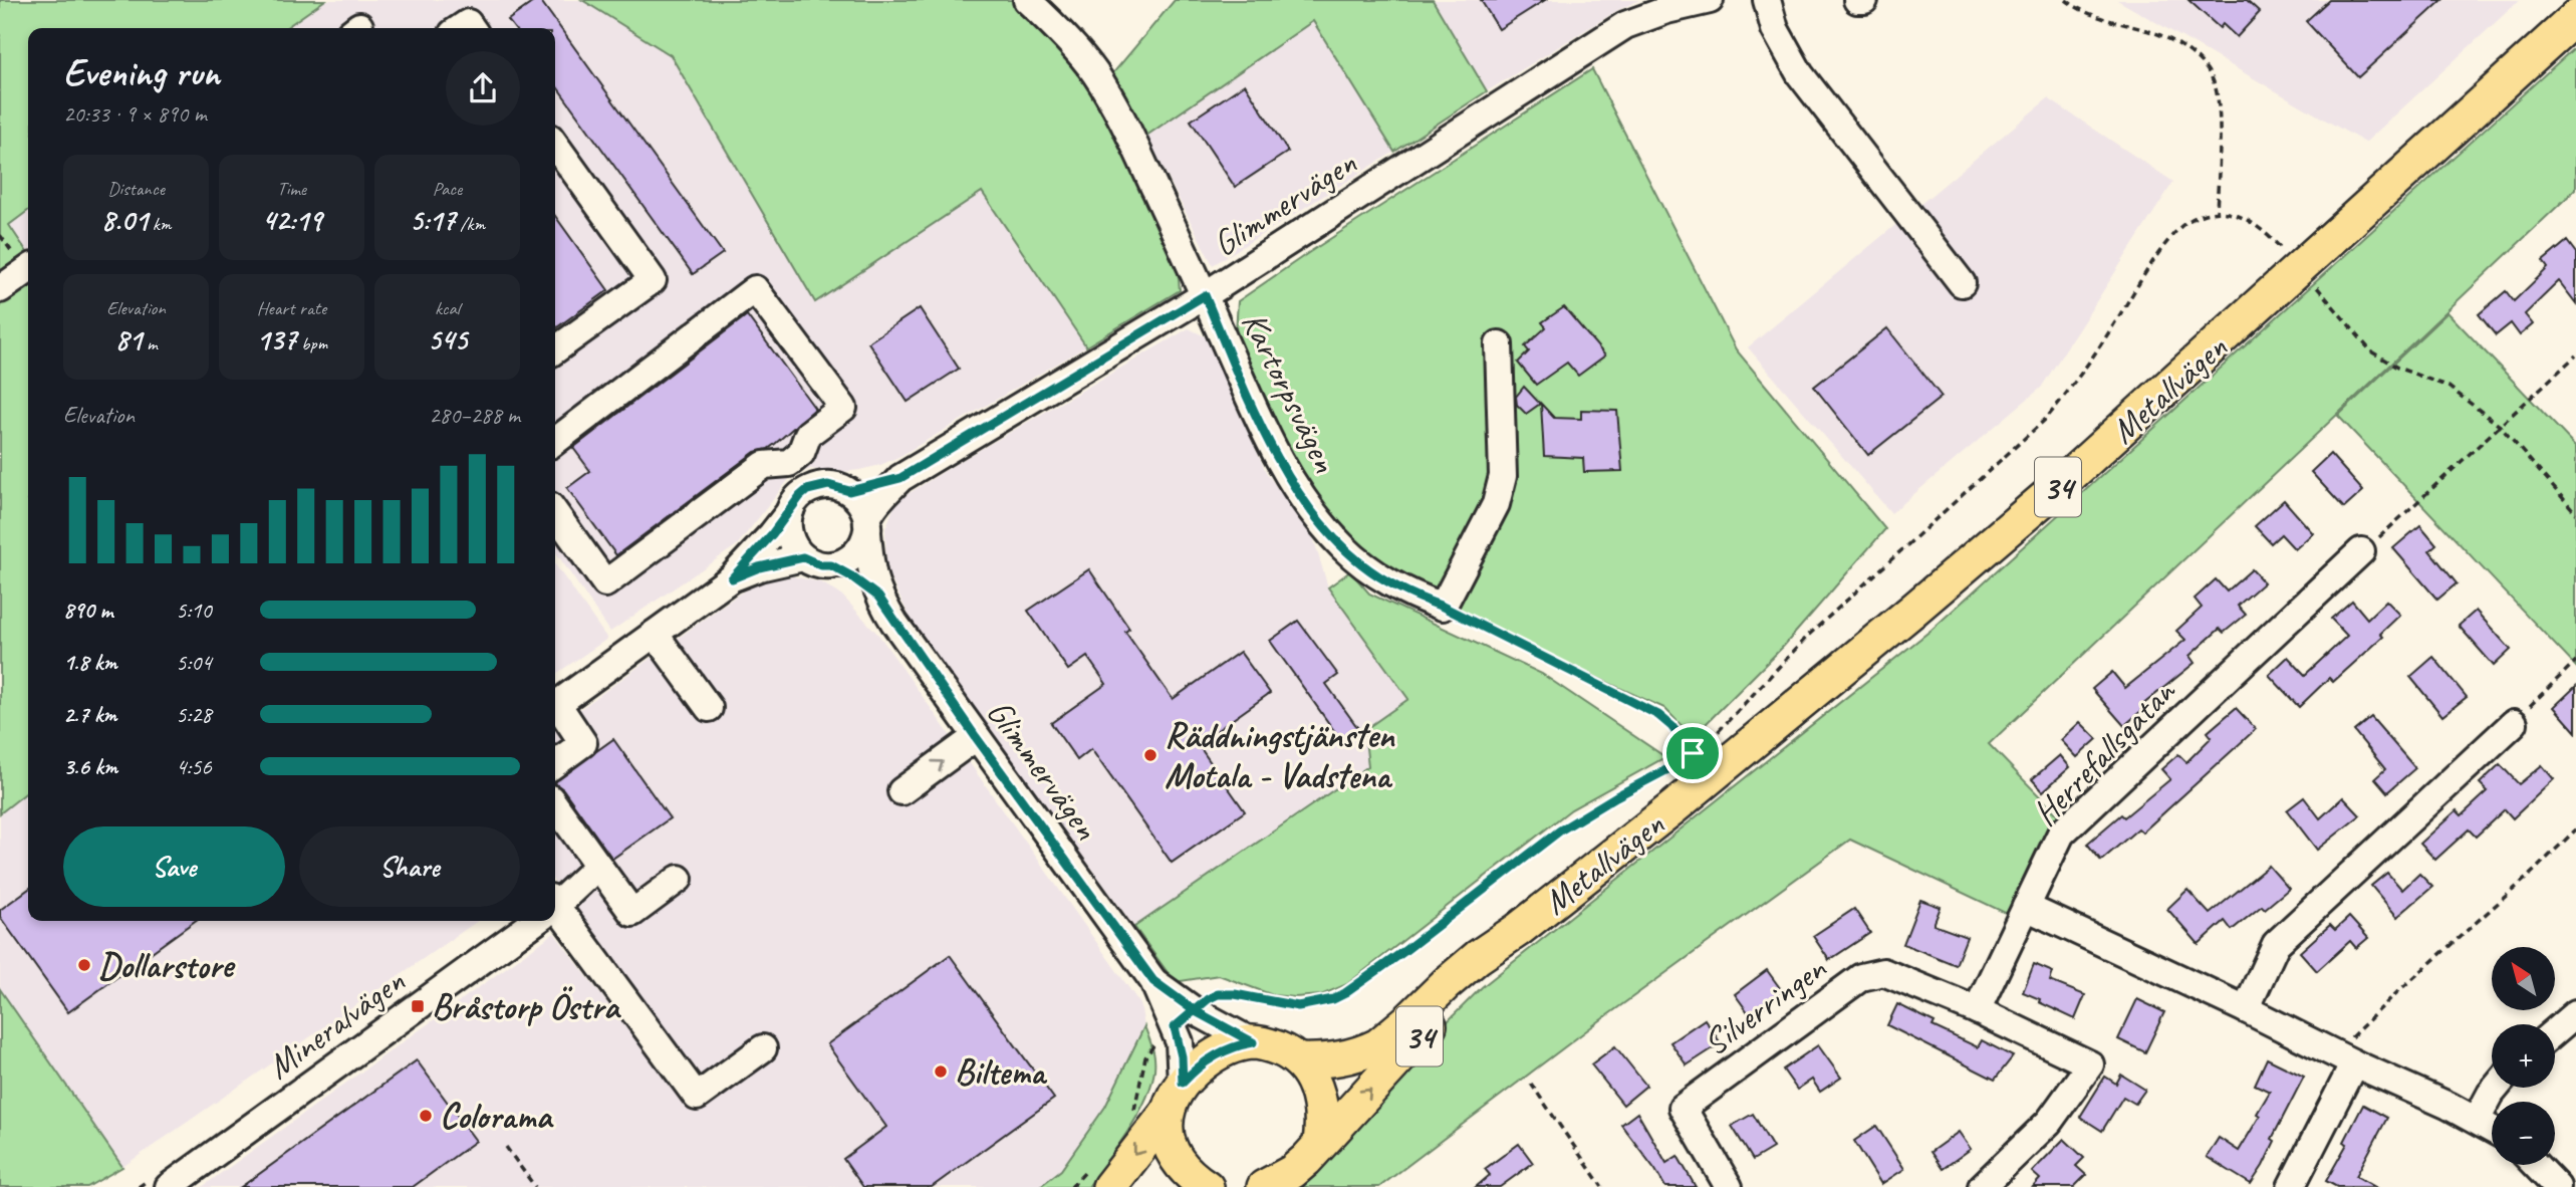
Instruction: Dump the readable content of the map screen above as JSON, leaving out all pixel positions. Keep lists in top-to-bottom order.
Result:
{
  "streets": {
    "main road": ["Metallvägen", "34"],
    "street": [
      "Glimmervägen",
      "Kartorpsvägen",
      "Herrefallsgatan",
      "Silverringen",
      "Mineralvägen"
    ]
  },
  "crossings": [
    ["Glimmervägen", "Kartorpsvägen"],
    ["Metallvägen", "34"]
  ],
  "places": {
    "other": [
      "Räddningstjänsten Motala - Vadstena",
      "Dollarstore",
      "Biltema",
      "Colorama"
    ],
    "transit": ["Bråstorp Östra"]
  },
  "north": "top left",
  "page": {
    "heading": ["Evening run", "20:33 · 9 × 890 m"],
    "stats": [
      ["Distance", "8.01 km"],
      ["Time", "42:19"],
      ["Pace", "5:17 /km"],
      ["Elevation", "81 m"],
      ["Heart rate", "137 bpm"],
      ["kcal", "545"]
    ],
    "chart": ["Elevation", "280–288 m"],
    "list": [
      {
        "name": "890 m",
        "note": "5:10"
      },
      {
        "name": "1.8 km",
        "note": "5:04"
      },
      {
        "name": "2.7 km",
        "note": "5:28"
      },
      {
        "name": "3.6 km",
        "note": "4:56"
      }
    ],
    "buttons": ["Save", "Share"],
    "map_buttons": ["+", "−"]
  }
}
